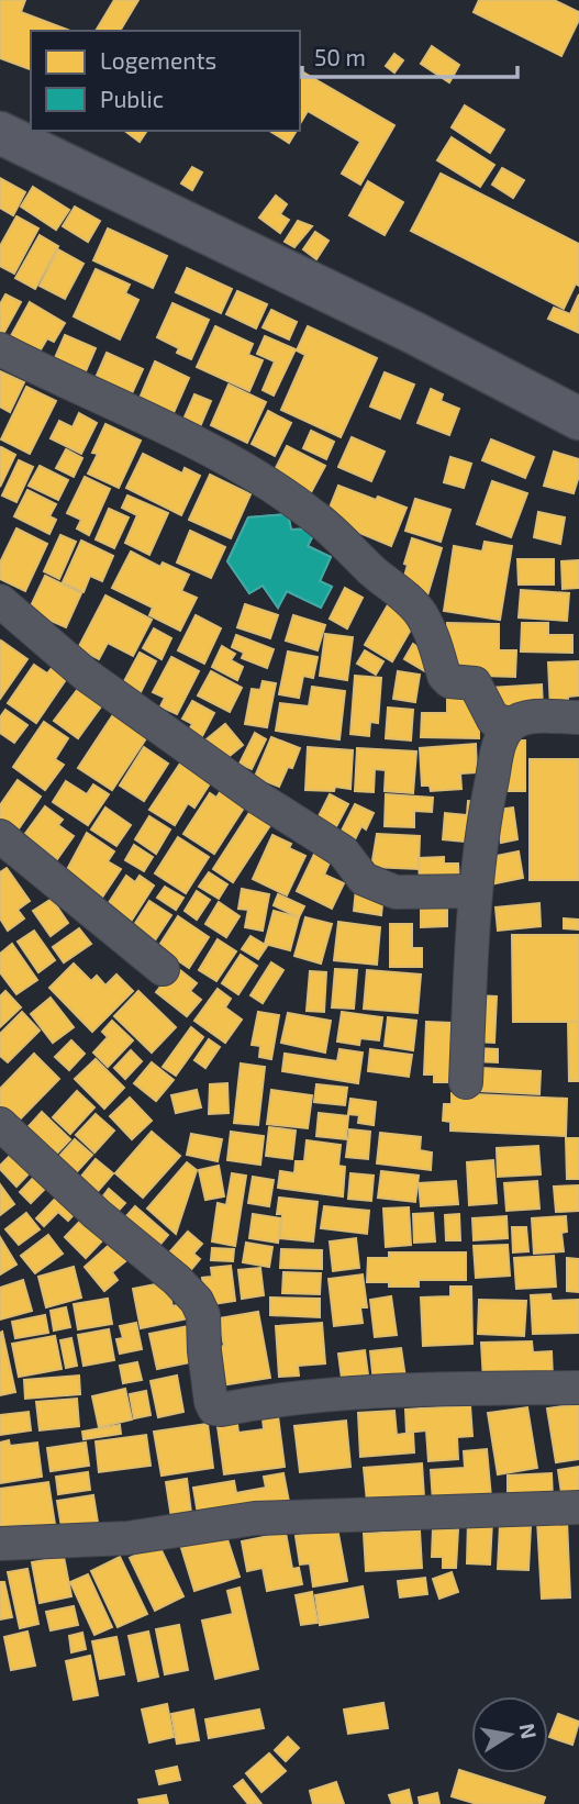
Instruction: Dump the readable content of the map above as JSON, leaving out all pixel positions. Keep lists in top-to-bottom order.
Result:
{
  "legend": ["Logements", "Public"],
  "scale_bar": "50 m",
  "north": "right"
}
